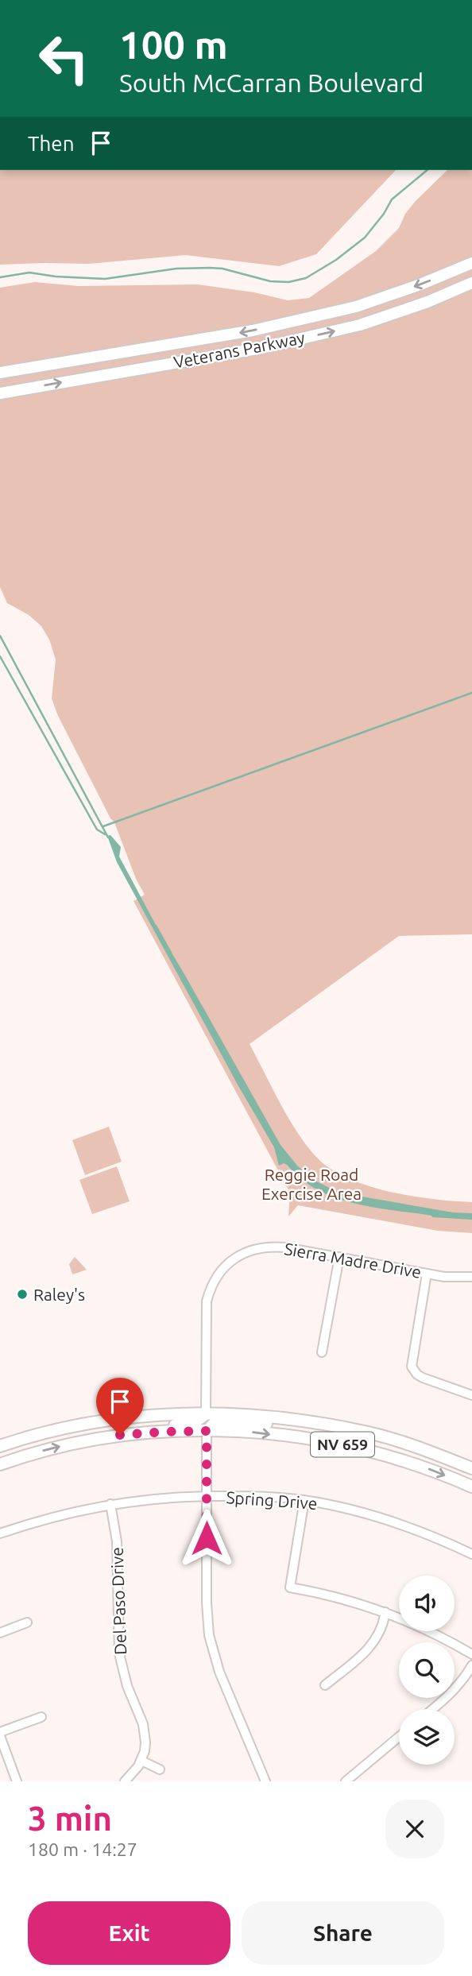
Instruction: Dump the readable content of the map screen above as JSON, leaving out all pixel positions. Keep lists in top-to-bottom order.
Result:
{
  "streets": {
    "main road": ["Veterans Parkway", "NV 659"],
    "street": ["Sierra Madre Drive", "Spring Drive", "Del Paso Drive"]
  },
  "crossings": [
    ["Sierra Madre Drive", "NV 659"],
    ["Spring Drive", "Del Paso Drive"]
  ],
  "parks": ["Reggie Road Exercise Area"],
  "places": ["Raley's"],
  "page": {
    "turn": ["100 m", "South McCarran Boulevard"],
    "then": "Then",
    "heading": ["3 min", "180 m · 14:27"],
    "buttons": ["Exit", "Share"]
  }
}
